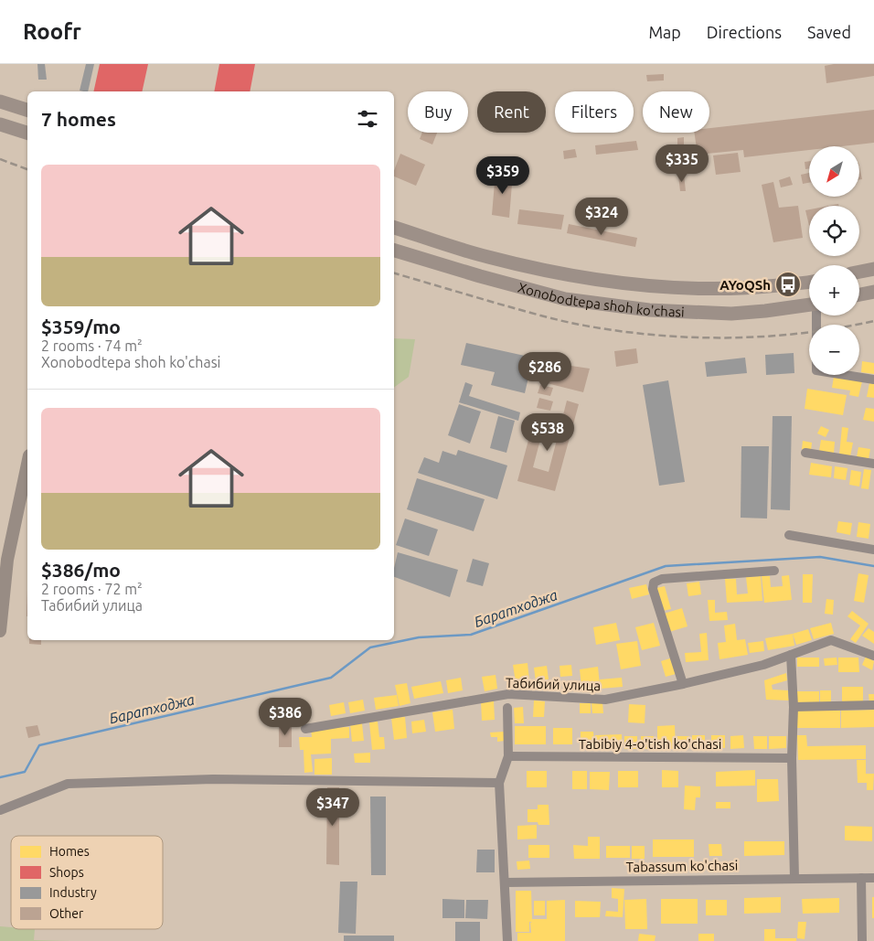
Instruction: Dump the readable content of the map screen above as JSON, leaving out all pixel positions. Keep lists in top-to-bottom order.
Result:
{
  "streets": {
    "highway": ["Xonobodtepa shoh ko'chasi"],
    "street": ["Табибий улица", "Tabibiy 4-o'tish ko'chasi", "Tabassum ko'chasi"]
  },
  "water": ["Баратходжа"],
  "places": {
    "bus stop": ["AYoQSh"]
  },
  "legend": [
    "Homes",
    "Shops",
    "Industry",
    "Other"
  ],
  "north": "bottom left",
  "page": {
    "header": "Roofr",
    "nav": ["Map", "Directions", "Saved"],
    "chip": [
      "Buy",
      "Rent",
      "Filters",
      "New"
    ],
    "heading": "7 homes",
    "price": [
      "$335",
      "$359",
      "$324",
      "$286",
      "$538",
      "$386",
      "$347"
    ],
    "map_buttons": ["+", "−"],
    "list": [
      {
        "name": "$359/mo",
        "note": "2 rooms · 74 m² · Xonobodtepa shoh ko'chasi"
      },
      {
        "name": "$386/mo",
        "note": "2 rooms · 72 m² · Табибий улица"
      }
    ]
  }
}
